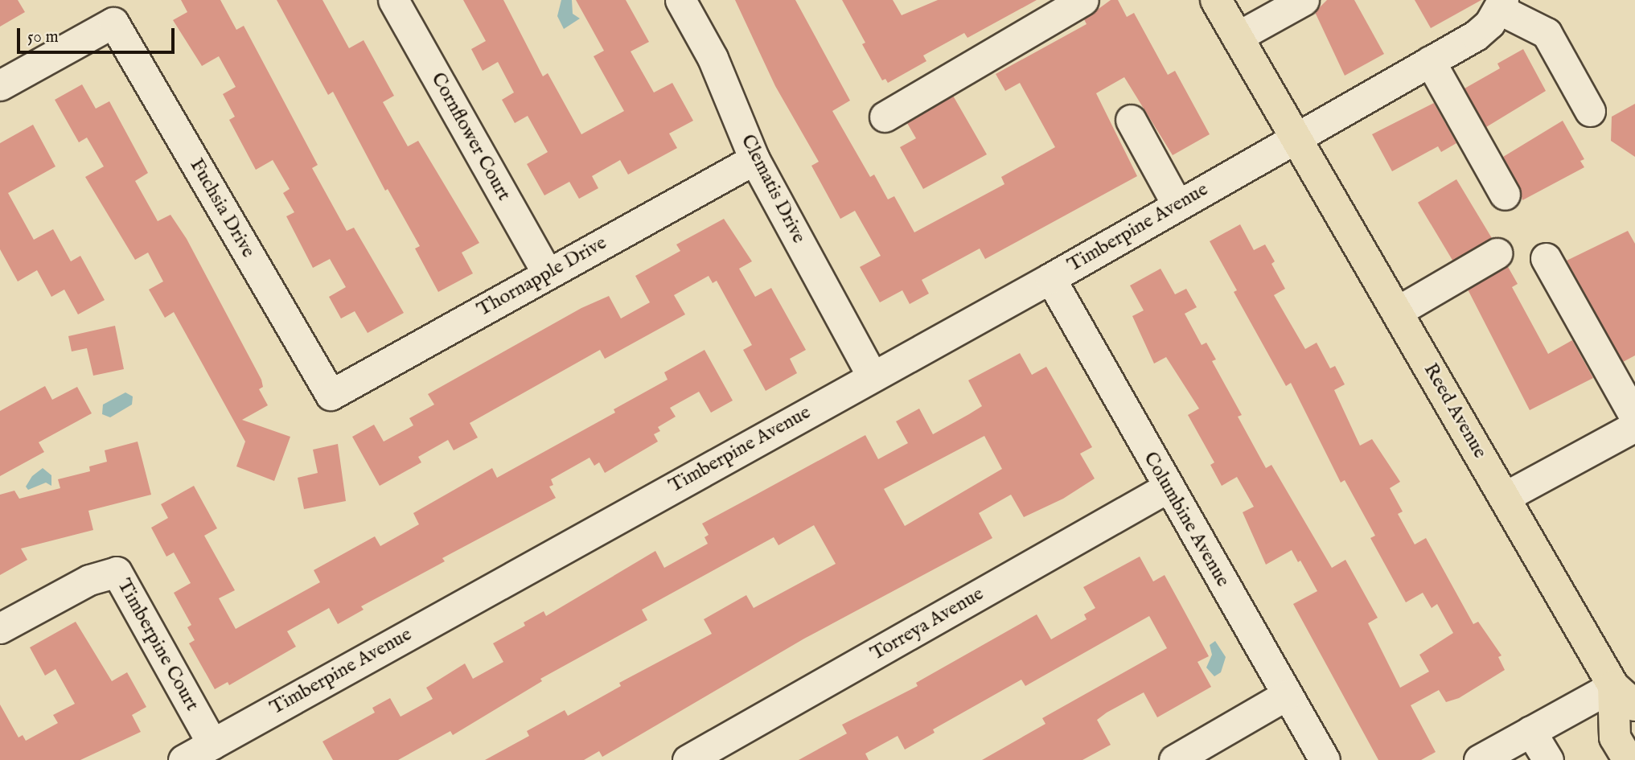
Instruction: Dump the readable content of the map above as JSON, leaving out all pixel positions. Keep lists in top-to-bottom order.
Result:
{
  "streets": {
    "main road": ["Reed Avenue"],
    "street": [
      "Cornflower Court",
      "Clematis Drive",
      "Fuchsia Drive",
      "Timberpine Avenue",
      "Thornapple Drive",
      "Columbine Avenue",
      "Torreya Avenue",
      "Timberpine Court"
    ]
  },
  "crossings": [
    ["Cornflower Court", "Thornapple Drive"],
    ["Clematis Drive", "Timberpine Avenue"],
    ["Clematis Drive", "Thornapple Drive"],
    ["Fuchsia Drive", "Thornapple Drive"],
    ["Timberpine Avenue", "Reed Avenue"],
    ["Timberpine Avenue", "Columbine Avenue"],
    ["Timberpine Avenue", "Timberpine Court"],
    ["Columbine Avenue", "Torreya Avenue"]
  ],
  "scale_bar": "50 m"
}
